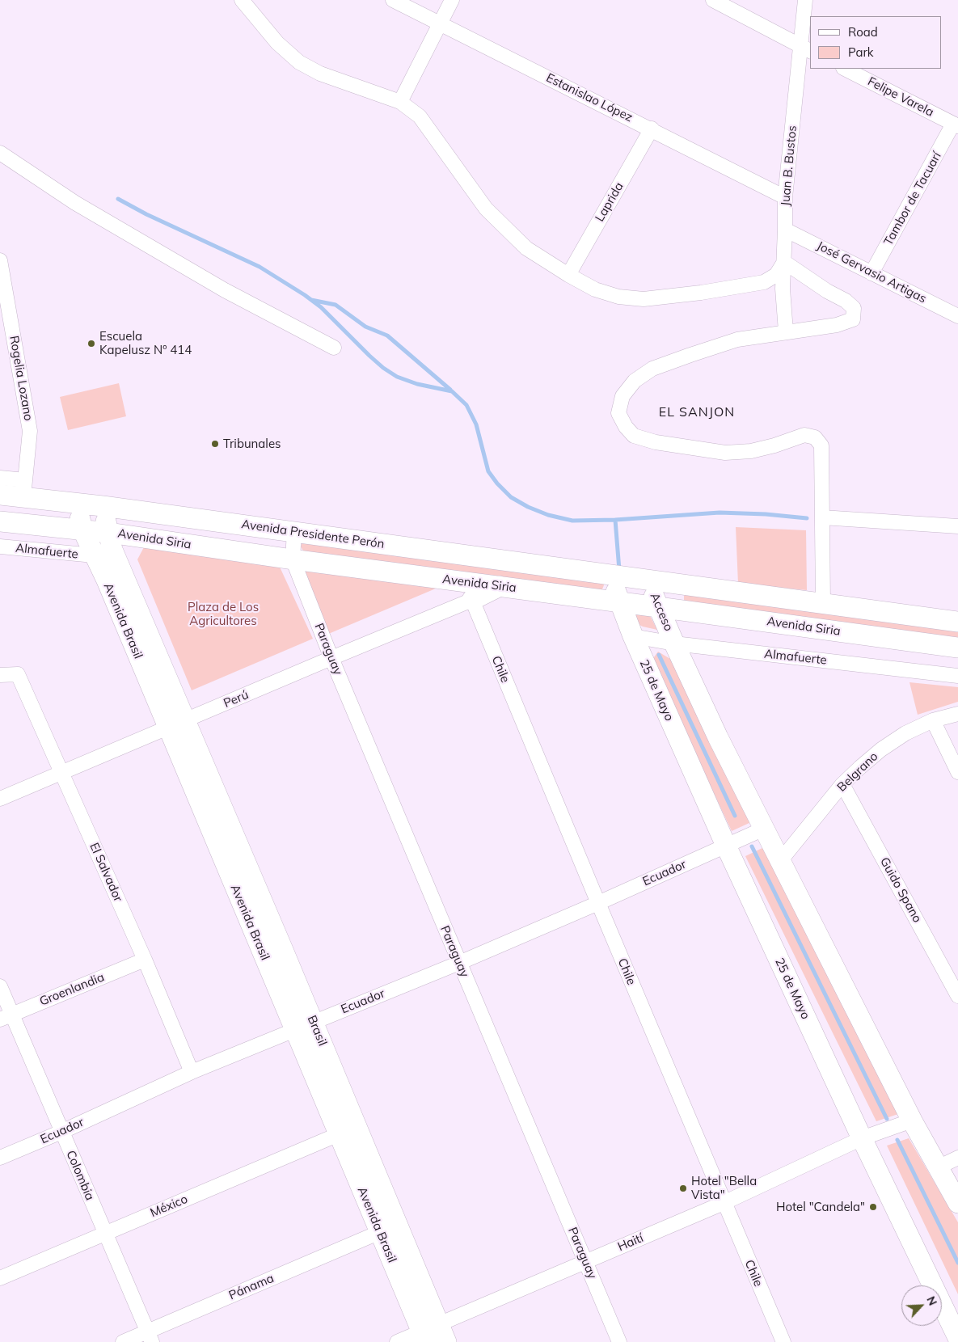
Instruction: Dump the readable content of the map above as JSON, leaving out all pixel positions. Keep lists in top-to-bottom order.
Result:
{
  "streets": {
    "street": [
      "Felipe Varela",
      "Estanislao López",
      "Juan B. Bustos",
      "Tambor de Tacuarí",
      "Laprida",
      "José Gervasio Artigas",
      "Rogelia Lozano",
      "Avenida Presidente Perón",
      "Avenida Siria",
      "Almafuerte",
      "Acceso",
      "Avenida Brasil",
      "Paraguay",
      "Chile",
      "25 de Mayo",
      "Perú",
      "Belgrano",
      "El Salvador",
      "Ecuador",
      "Guido Spano",
      "Groenlandia",
      "Brasil",
      "Colombia",
      "México",
      "Haití",
      "Pánama"
    ]
  },
  "crossings": [
    ["Felipe Varela", "Tambor de Tacuarí"],
    ["Estanislao López", "Juan B. Bustos"],
    ["Estanislao López", "Laprida"],
    ["Juan B. Bustos", "José Gervasio Artigas"],
    ["Tambor de Tacuarí", "José Gervasio Artigas"],
    ["Rogelia Lozano", "Avenida Presidente Perón"],
    ["Avenida Presidente Perón", "Avenida Brasil"],
    ["Avenida Siria", "Acceso"],
    ["Avenida Siria", "Avenida Brasil"],
    ["Avenida Siria", "Paraguay"],
    ["Almafuerte", "Acceso"],
    ["Almafuerte", "Avenida Brasil"],
    ["Almafuerte", "25 de Mayo"],
    ["Avenida Brasil", "Perú"],
    ["Avenida Brasil", "Ecuador"],
    ["Avenida Brasil", "Brasil"],
    ["Avenida Brasil", "México"],
    ["Avenida Brasil", "Haití"],
    ["Avenida Brasil", "Pánama"],
    ["Paraguay", "Perú"],
    ["Paraguay", "Ecuador"],
    ["Paraguay", "Haití"],
    ["Chile", "Perú"],
    ["Chile", "Ecuador"],
    ["Chile", "Haití"],
    ["25 de Mayo", "Ecuador"],
    ["25 de Mayo", "Haití"],
    ["Perú", "El Salvador"],
    ["Perú", "Brasil"],
    ["Belgrano", "Guido Spano"],
    ["El Salvador", "Ecuador"],
    ["El Salvador", "Groenlandia"],
    ["Ecuador", "Brasil"],
    ["Ecuador", "Colombia"],
    ["Groenlandia", "Colombia"],
    ["Brasil", "Haití"],
    ["Colombia", "México"],
    ["Colombia", "Pánama"]
  ],
  "districts": ["EL SANJON"],
  "parks": ["Plaza de Los Agricultores"],
  "places": [
    "Escuela Kapelusz Nº 414",
    "Tribunales",
    "Hotel \"Bella Vista\"",
    "Hotel \"Candela\""
  ],
  "legend": ["Road", "Park"],
  "north": "top right"
}
